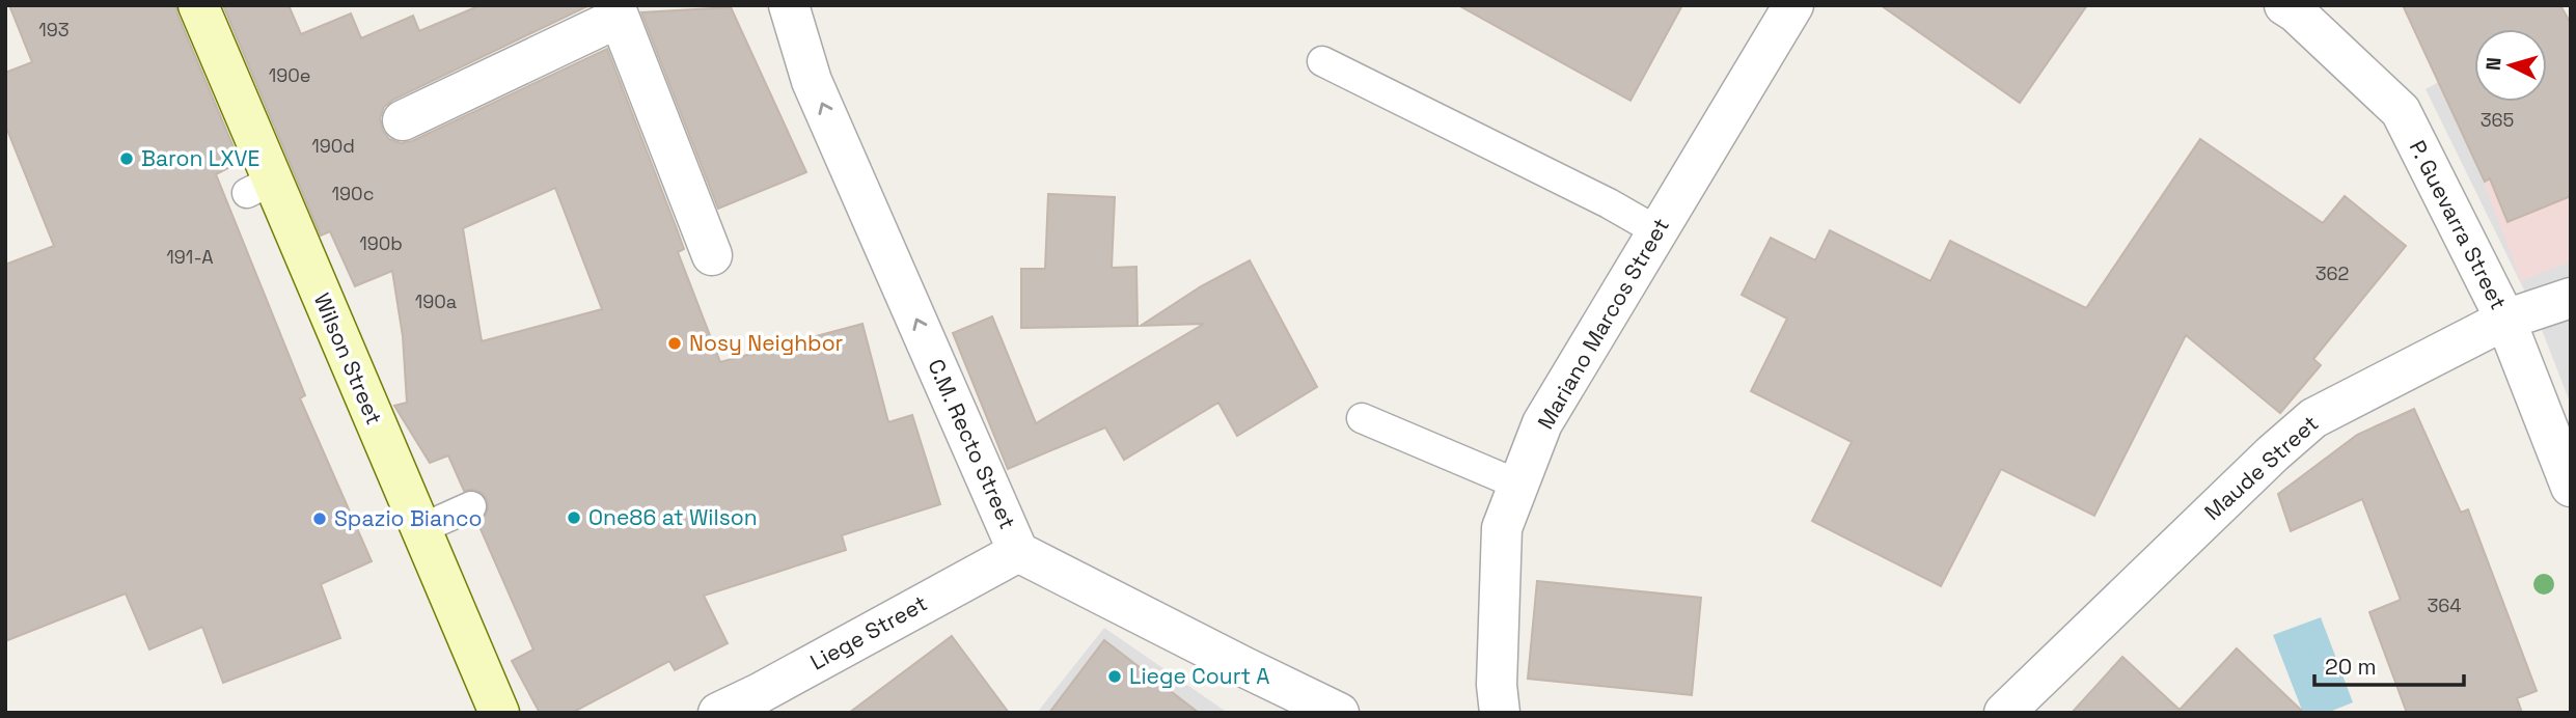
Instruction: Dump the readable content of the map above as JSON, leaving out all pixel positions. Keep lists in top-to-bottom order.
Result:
{
  "streets": {
    "main road": ["Wilson Street"],
    "street": [
      "P. Guevarra Street",
      "Mariano Marcos Street",
      "C.M. Recto Street",
      "Maude Street",
      "Liege Street"
    ]
  },
  "crossings": [
    ["P. Guevarra Street", "Maude Street"],
    ["C.M. Recto Street", "Liege Street"]
  ],
  "places": [
    "Baron LXVE",
    "Nosy Neighbor",
    "One86 at Wilson",
    "Spazio Bianco",
    "Liege Court A"
  ],
  "house_numbers": [
    "193",
    "190e",
    "365",
    "190d",
    "190c",
    "190b",
    "191-A",
    "362",
    "190a",
    "364"
  ],
  "scale_bar": "20 m",
  "north": "left"
}
